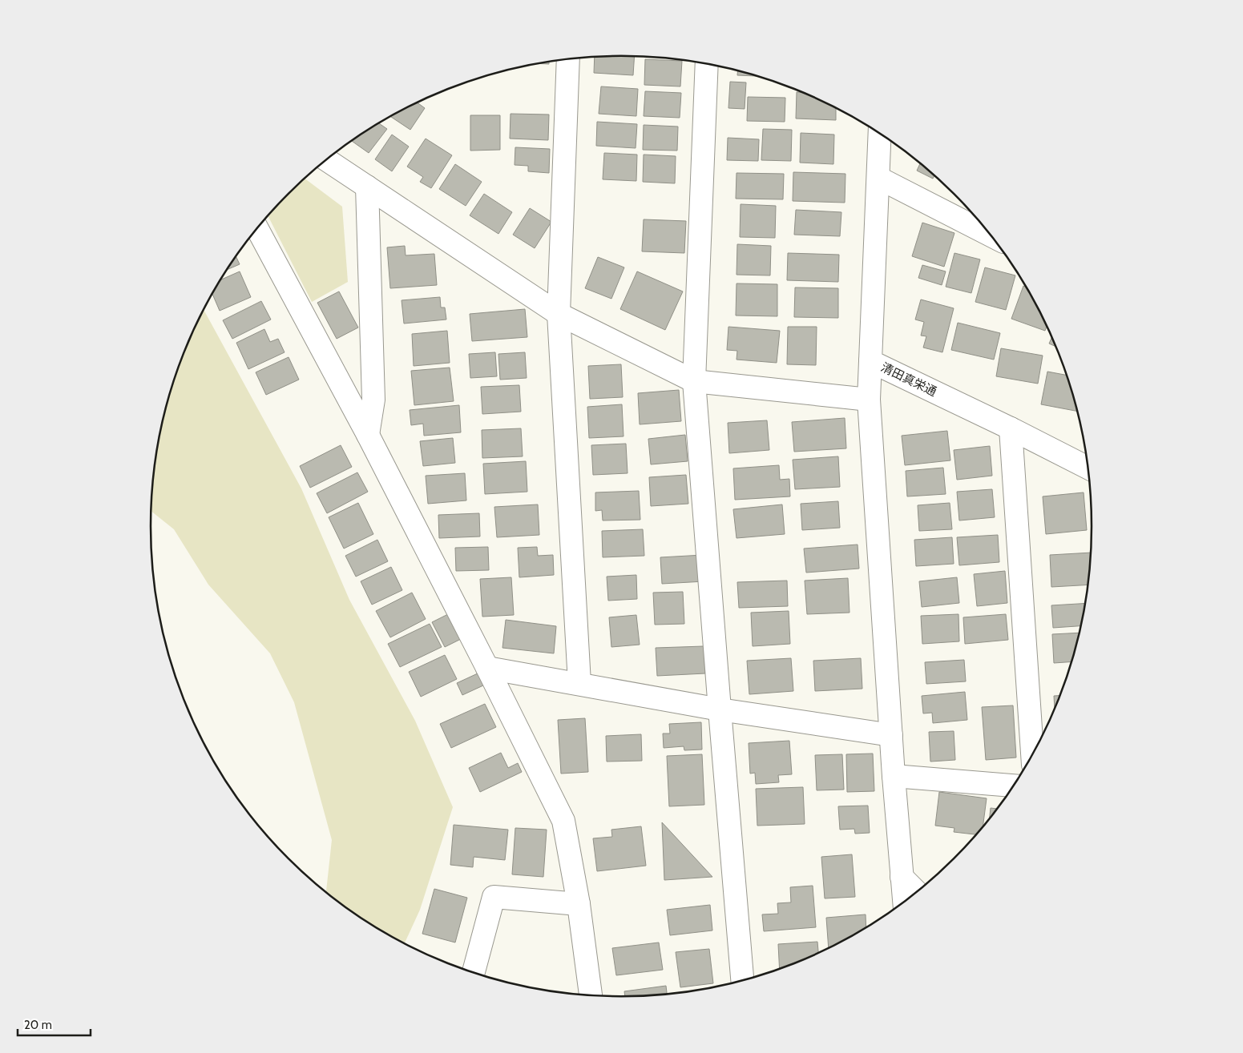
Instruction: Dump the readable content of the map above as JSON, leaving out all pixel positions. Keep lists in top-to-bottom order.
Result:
{
  "streets": {
    "street": ["清田真栄通"]
  },
  "scale_bar": "20 m"
}
